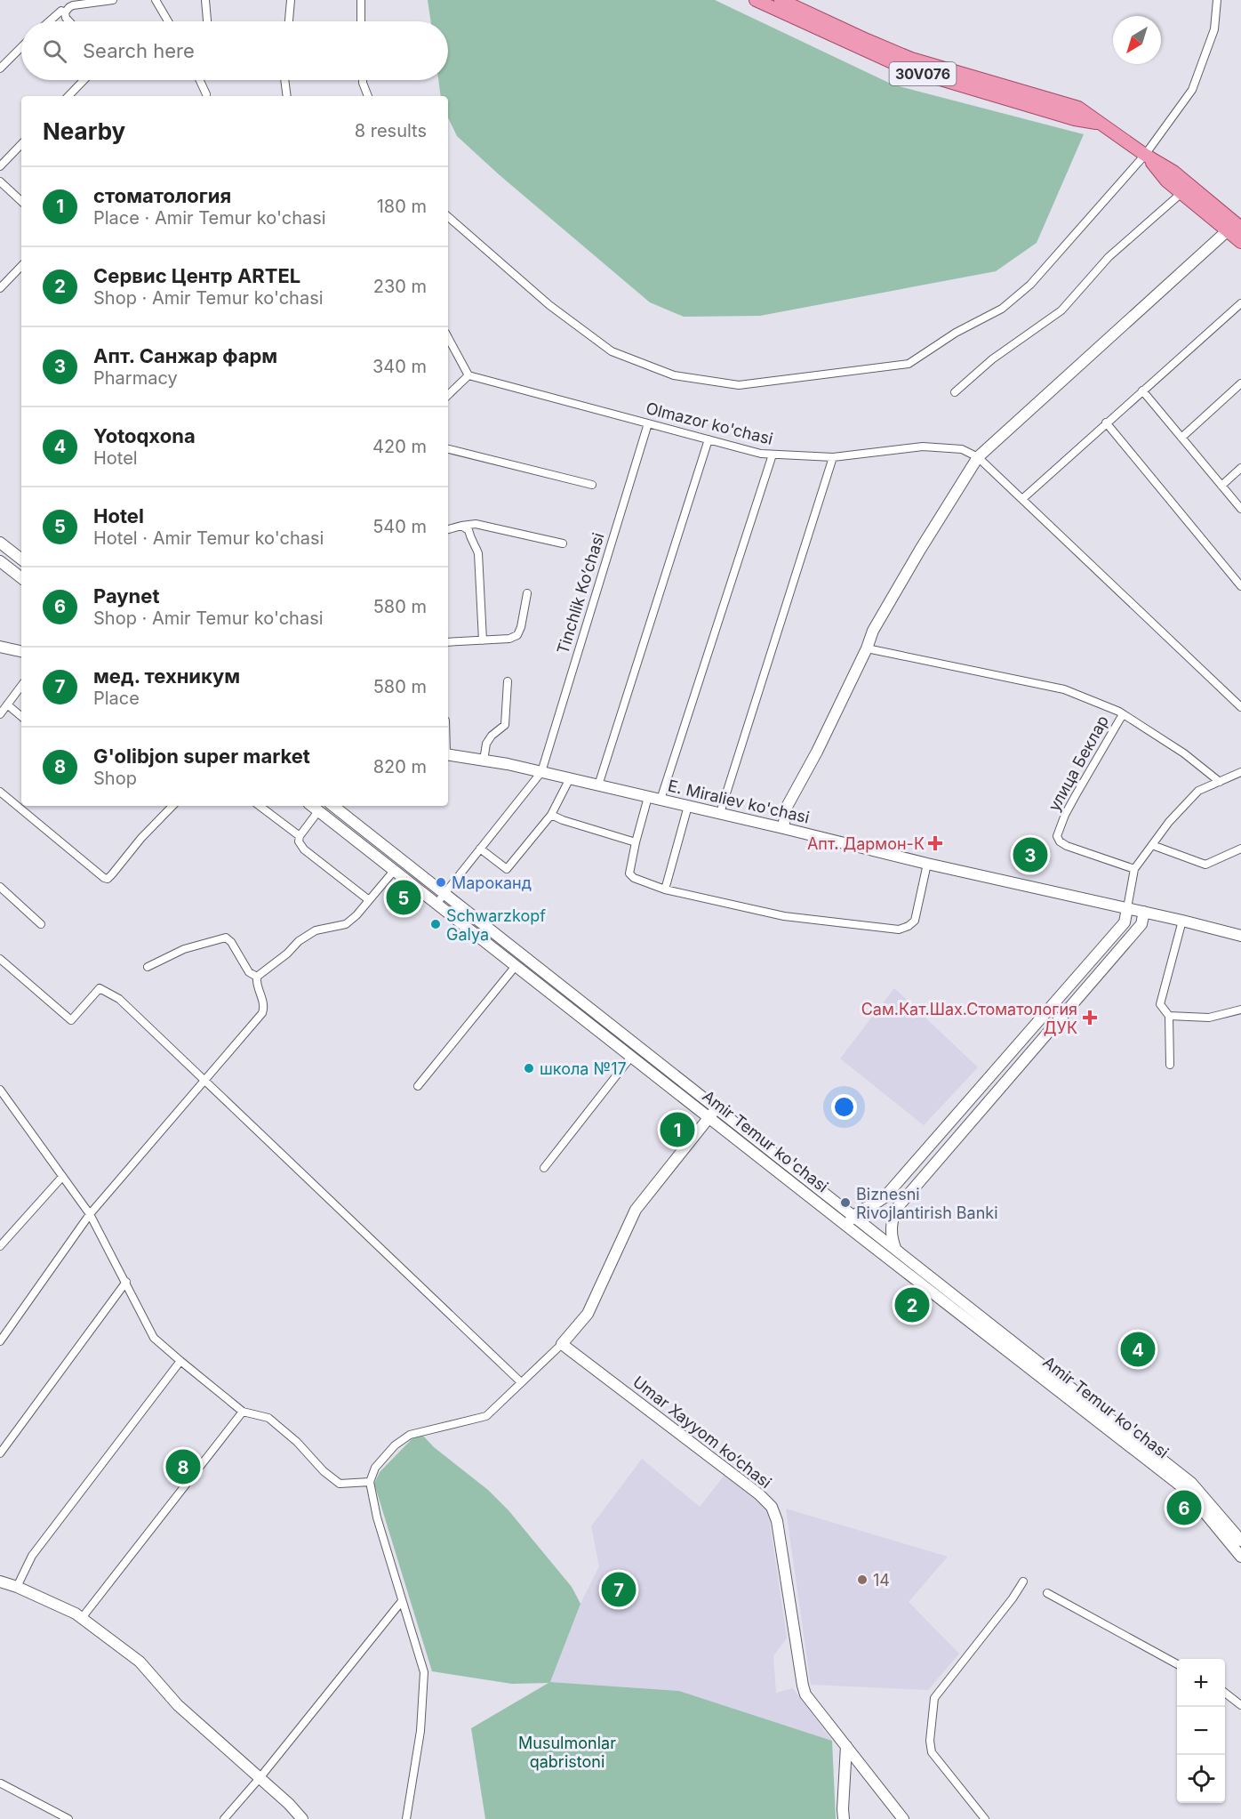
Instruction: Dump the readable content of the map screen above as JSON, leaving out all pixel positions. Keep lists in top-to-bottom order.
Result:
{
  "streets": {
    "main road": ["30V076"],
    "street": [
      "Olmazor ko'chasi",
      "Tinchlik Ko’chasi",
      "улица Беклар",
      "E. Miraliev ko'chasi",
      "Amir Temur ko'chasi",
      "Umar Xayyom ko‘chasi"
    ]
  },
  "crossings": [
    ["Olmazor ko'chasi", "Tinchlik Ko’chasi"],
    ["Tinchlik Ko’chasi", "E. Miraliev ko'chasi"]
  ],
  "parks": ["Musulmonlar qabristoni"],
  "places": {
    "health": ["Апт. Дармон-К", "Сам.Кат.Шах.Стоматология ДУК"],
    "other": [
      "Мароканд",
      "Schwarzkopf Galya",
      "школа №17",
      "Biznesni Rivojlantirish Banki",
      "14"
    ]
  },
  "north": "bottom left",
  "page": {
    "search": "Search here",
    "heading": ["Nearby", "8 results"],
    "list": [
      {
        "mark": "1",
        "name": "стоматология",
        "note": "Place · Amir Temur ko'chasi",
        "value": "180 m"
      },
      {
        "mark": "2",
        "name": "Сервис Центр ARTEL",
        "note": "Shop · Amir Temur ko'chasi",
        "value": "230 m"
      },
      {
        "mark": "3",
        "name": "Апт. Санжар фарм",
        "note": "Pharmacy",
        "value": "340 m"
      },
      {
        "mark": "4",
        "name": "Yotoqxona",
        "note": "Hotel",
        "value": "420 m"
      },
      {
        "mark": "5",
        "name": "Hotel",
        "note": "Hotel · Amir Temur ko'chasi",
        "value": "540 m"
      },
      {
        "mark": "6",
        "name": "Paynet",
        "note": "Shop · Amir Temur ko'chasi",
        "value": "580 m"
      },
      {
        "mark": "7",
        "name": "мед. техникум",
        "note": "Place",
        "value": "580 m"
      },
      {
        "mark": "8",
        "name": "G'olibjon super market",
        "note": "Shop",
        "value": "820 m"
      }
    ],
    "pins": [
      "3",
      "5",
      "1",
      "2",
      "4",
      "8",
      "6",
      "7"
    ],
    "map_buttons": ["+", "−"]
  }
}
